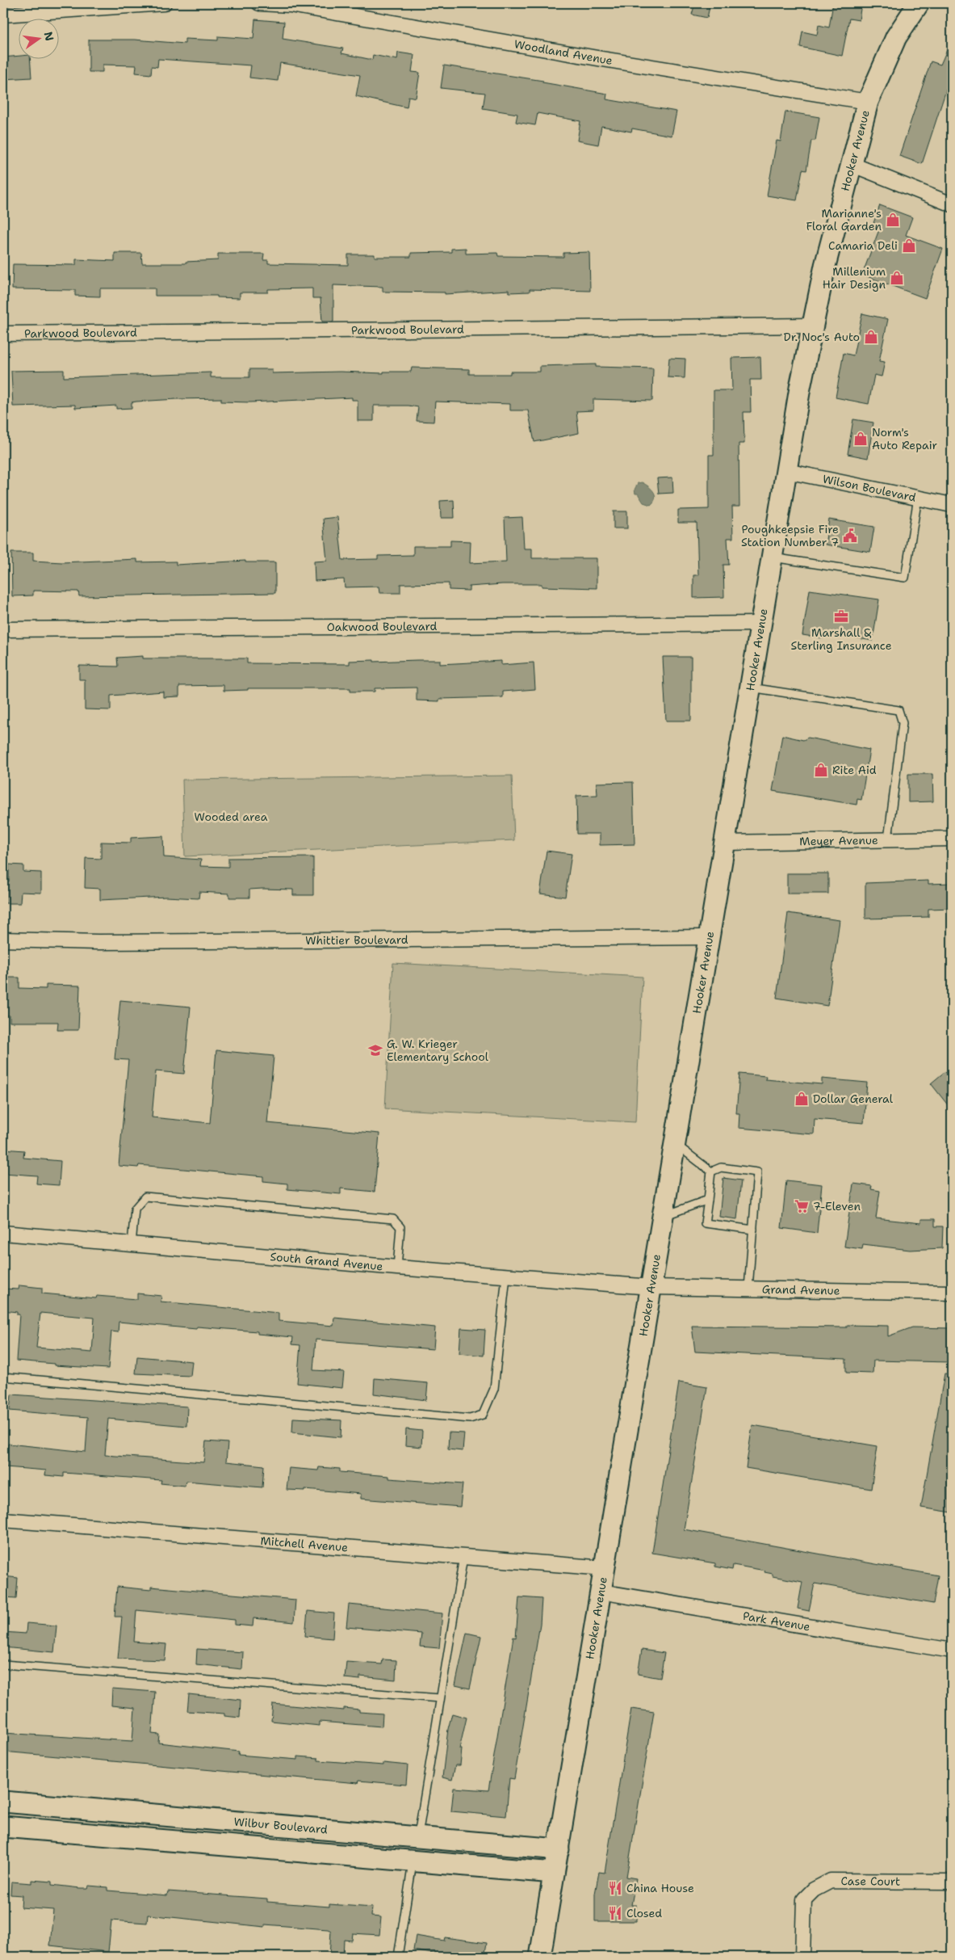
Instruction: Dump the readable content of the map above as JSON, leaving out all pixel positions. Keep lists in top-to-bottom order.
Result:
{
  "streets": {
    "street": [
      "Woodland Avenue",
      "Hooker Avenue",
      "Parkwood Boulevard",
      "Wilson Boulevard",
      "Oakwood Boulevard",
      "Meyer Avenue",
      "Whittier Boulevard",
      "South Grand Avenue",
      "Grand Avenue",
      "Mitchell Avenue",
      "Park Avenue",
      "Wilbur Boulevard",
      "Case Court"
    ]
  },
  "crossings": [
    ["Woodland Avenue", "Hooker Avenue"],
    ["Hooker Avenue", "Parkwood Boulevard"],
    ["Hooker Avenue", "Wilson Boulevard"],
    ["Hooker Avenue", "Oakwood Boulevard"],
    ["Hooker Avenue", "Meyer Avenue"],
    ["Hooker Avenue", "Whittier Boulevard"],
    ["Hooker Avenue", "South Grand Avenue"],
    ["Hooker Avenue", "Grand Avenue"],
    ["Hooker Avenue", "Mitchell Avenue"],
    ["Hooker Avenue", "Park Avenue"],
    ["Hooker Avenue", "Wilbur Boulevard"],
    ["South Grand Avenue", "Grand Avenue"]
  ],
  "parks": ["Wooded area"],
  "places": {
    "shop": [
      "Marianne's Floral Garden",
      "Camaria Deli",
      "Millenium Hair Design",
      "Dr. Noc's Auto",
      "Norm's Auto Repair",
      "Rite Aid",
      "Dollar General"
    ],
    "public building": ["Poughkeepsie Fire Station Number 7"],
    "office": ["Marshall & Sterling Insurance"],
    "school or university": ["G. W. Krieger Elementary School"],
    "supermarket": ["7-Eleven"],
    "restaurant": ["China House", "Closed"]
  },
  "north": "right"
}
